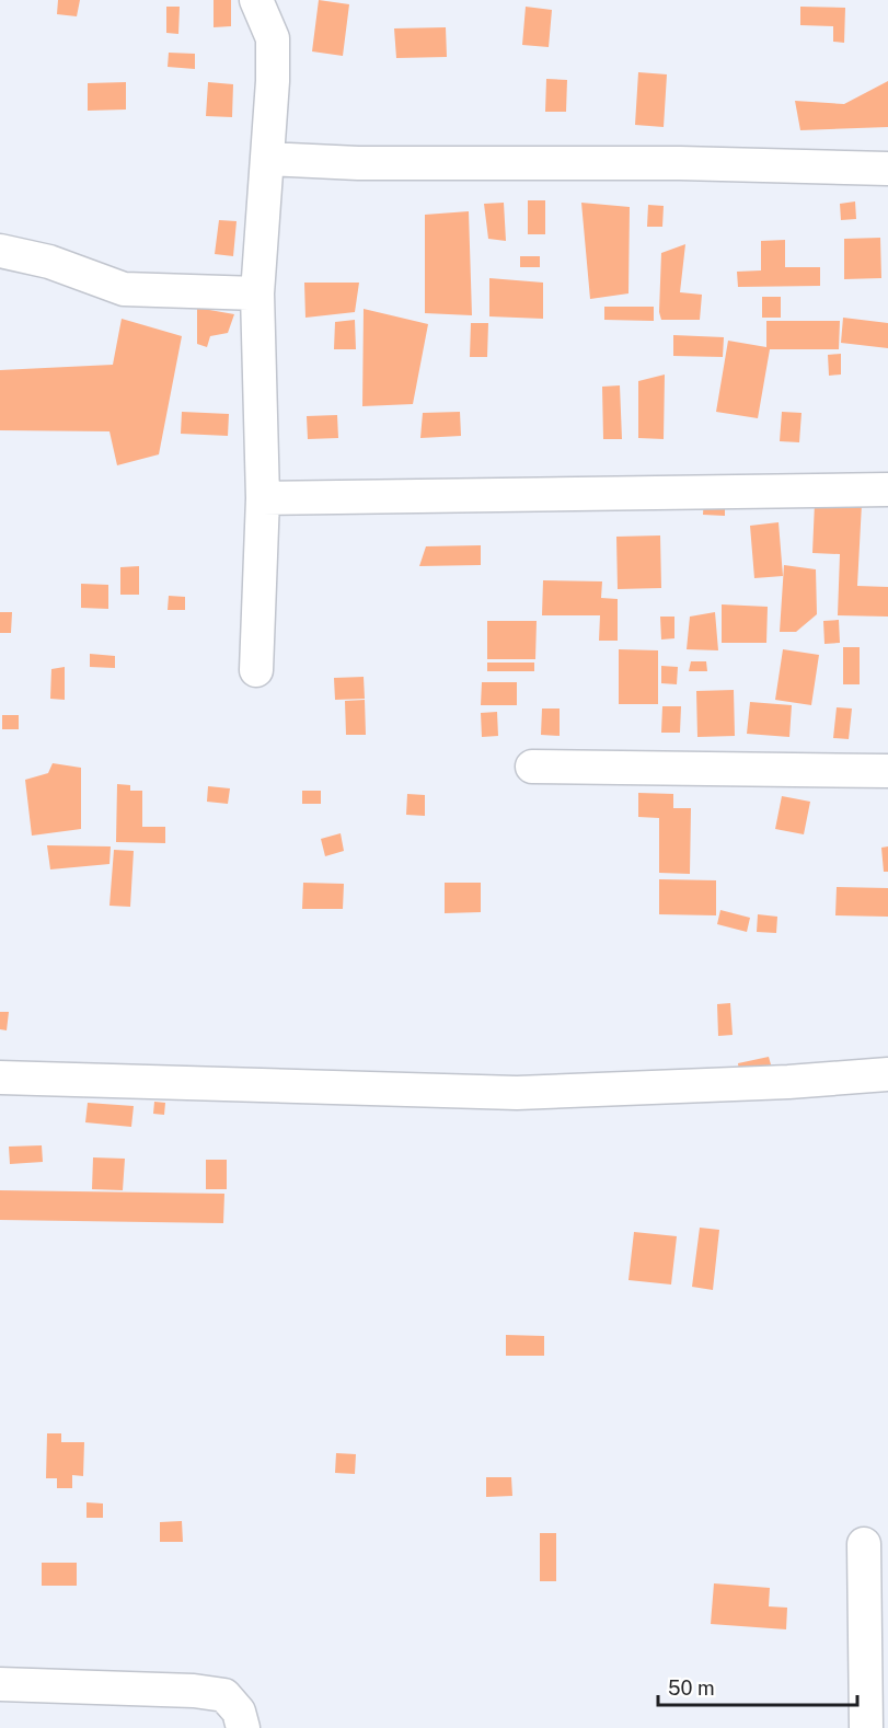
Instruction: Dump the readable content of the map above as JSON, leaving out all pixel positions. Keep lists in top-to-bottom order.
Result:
{
  "scale_bar": "50 m"
}
